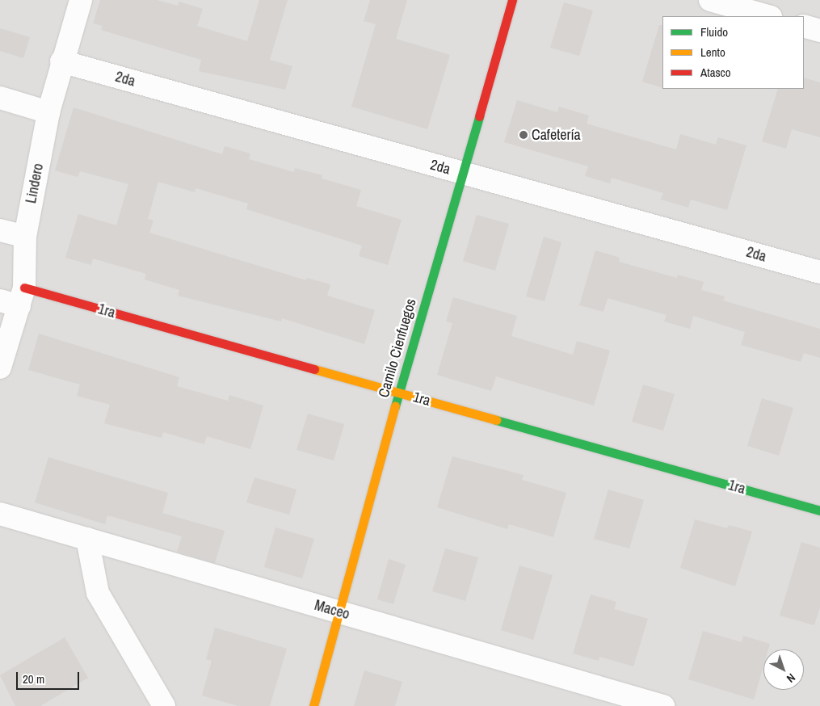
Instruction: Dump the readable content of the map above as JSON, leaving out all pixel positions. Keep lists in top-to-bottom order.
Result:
{
  "streets": {
    "street": [
      "2da",
      "Lindero",
      "1ra",
      "Camilo Cienfuegos",
      "Maceo"
    ]
  },
  "crossings": [
    ["2da", "Lindero"],
    ["2da", "Camilo Cienfuegos"],
    ["Lindero", "1ra"],
    ["1ra", "Camilo Cienfuegos"],
    ["Camilo Cienfuegos", "Maceo"]
  ],
  "places": ["Cafetería"],
  "legend": ["Fluido", "Lento", "Atasco"],
  "scale_bar": "20 m",
  "north": "bottom right"
}
